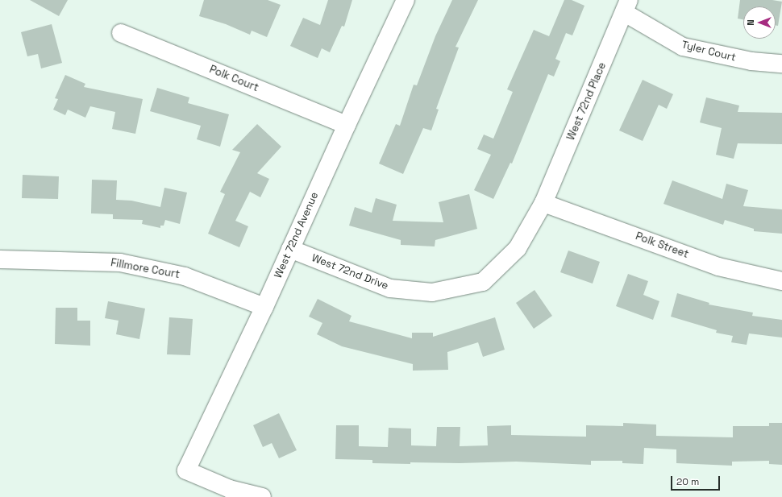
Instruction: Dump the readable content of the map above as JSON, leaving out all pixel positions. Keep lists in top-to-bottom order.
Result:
{
  "streets": {
    "street": [
      "Tyler Court",
      "Polk Court",
      "West 72nd Place",
      "West 72nd Avenue",
      "Polk Street",
      "Fillmore Court",
      "West 72nd Drive"
    ]
  },
  "crossings": [
    ["Tyler Court", "West 72nd Place"],
    ["Polk Court", "West 72nd Avenue"],
    ["West 72nd Place", "Polk Street"],
    ["West 72nd Place", "West 72nd Drive"],
    ["West 72nd Avenue", "Fillmore Court"],
    ["West 72nd Avenue", "West 72nd Drive"],
    ["Polk Street", "West 72nd Drive"]
  ],
  "scale_bar": "20 m",
  "north": "left"
}
